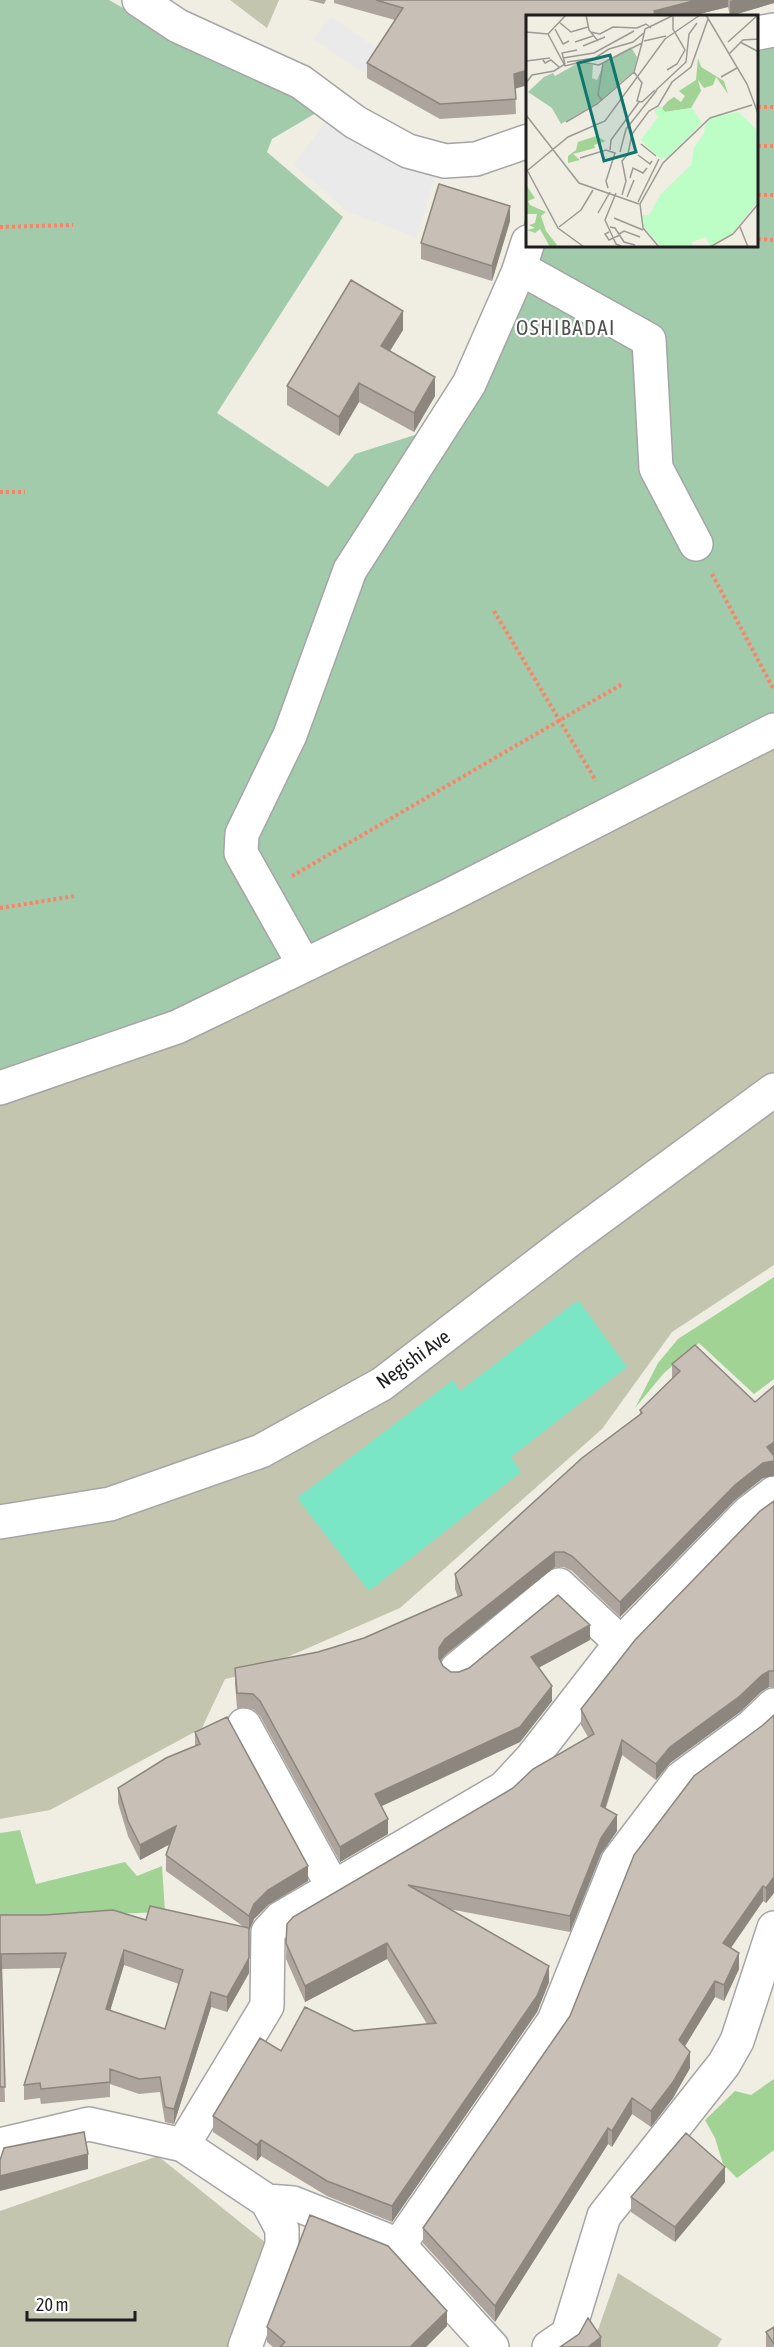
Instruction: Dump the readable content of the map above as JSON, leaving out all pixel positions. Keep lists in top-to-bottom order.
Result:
{
  "streets": {
    "street": ["Negishi Ave"]
  },
  "districts": ["OSHIBADAI"],
  "scale_bar": "20 m"
}
